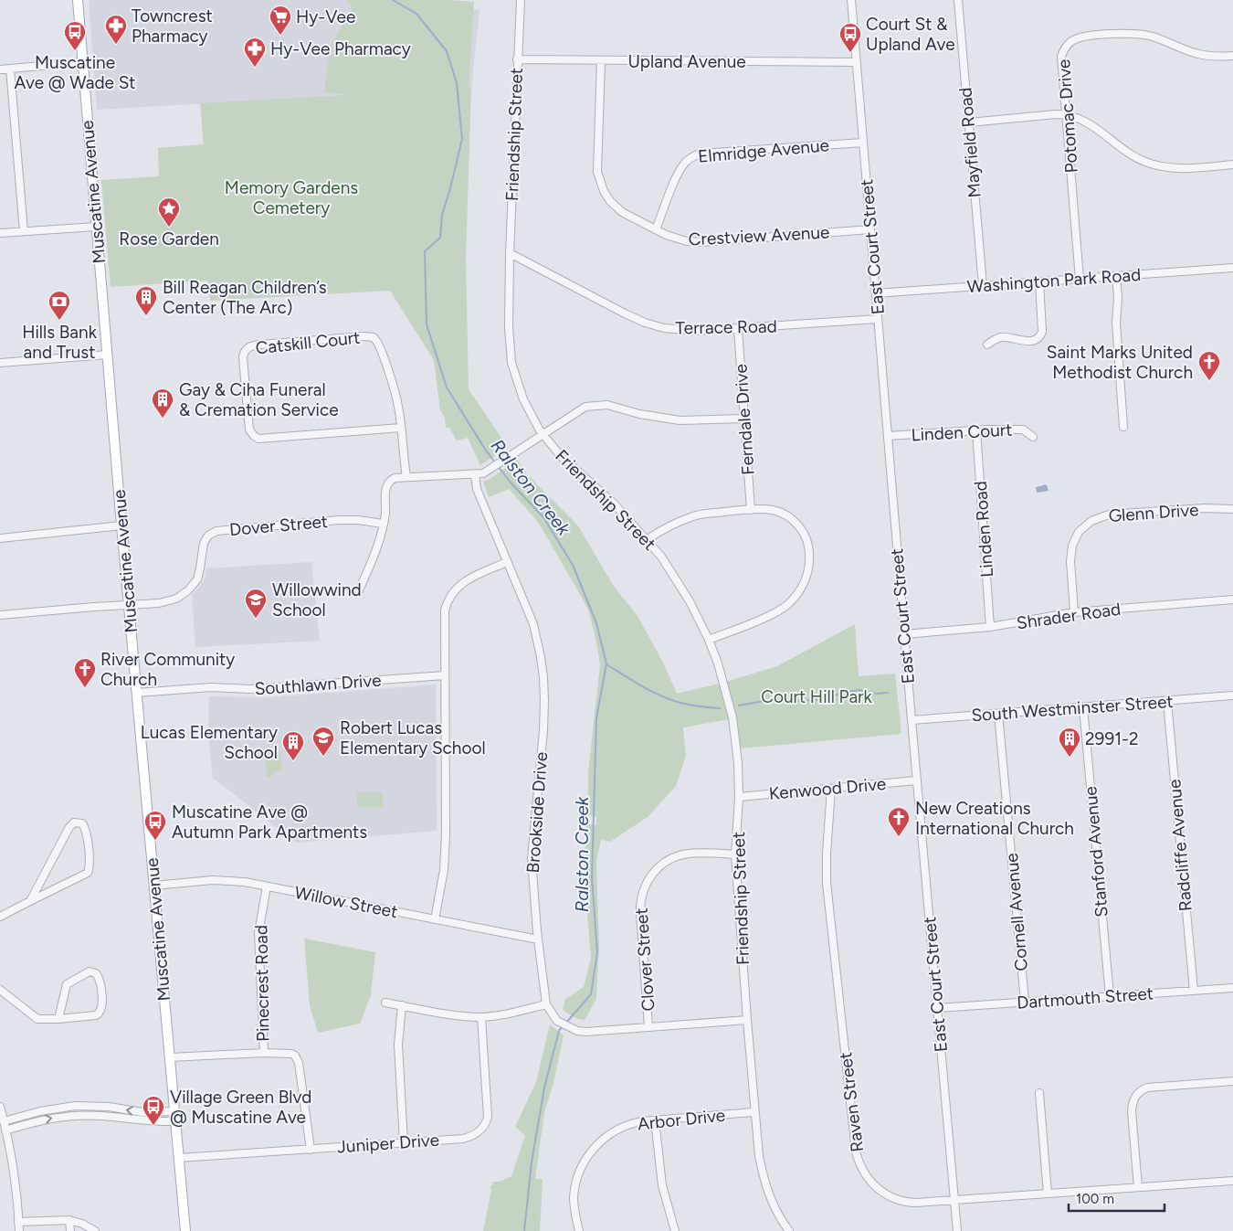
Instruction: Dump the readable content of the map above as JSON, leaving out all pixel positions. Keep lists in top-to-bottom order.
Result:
{
  "streets": {
    "main road": ["Muscatine Avenue"],
    "street": [
      "Upland Avenue",
      "Potomac Drive",
      "Friendship Street",
      "Mayfield Road",
      "Elmridge Avenue",
      "Crestview Avenue",
      "East Court Street",
      "Washington Park Road",
      "Terrace Road",
      "Catskill Court",
      "Ferndale Drive",
      "Linden Court",
      "Glenn Drive",
      "Dover Street",
      "Linden Road",
      "Shrader Road",
      "Southlawn Drive",
      "South Westminster Street",
      "Kenwood Drive",
      "Brookside Drive",
      "Radcliffe Avenue",
      "Stanford Avenue",
      "Willow Street",
      "Cornell Avenue",
      "Clover Street",
      "Pinecrest Road",
      "Dartmouth Street",
      "Raven Street",
      "Arbor Drive",
      "Juniper Drive"
    ]
  },
  "crossings": [
    ["Upland Avenue", "Friendship Street"],
    ["Upland Avenue", "Crestview Avenue"],
    ["Upland Avenue", "East Court Street"],
    ["Potomac Drive", "Washington Park Road"],
    ["Friendship Street", "Terrace Road"],
    ["Friendship Street", "Kenwood Drive"],
    ["Friendship Street", "Brookside Drive"],
    ["Friendship Street", "Clover Street"],
    ["Friendship Street", "Arbor Drive"],
    ["Mayfield Road", "Washington Park Road"],
    ["Elmridge Avenue", "Crestview Avenue"],
    ["Elmridge Avenue", "East Court Street"],
    ["Muscatine Avenue", "Dover Street"],
    ["Muscatine Avenue", "Southlawn Drive"],
    ["Muscatine Avenue", "Willow Street"],
    ["Muscatine Avenue", "Juniper Drive"],
    ["Crestview Avenue", "East Court Street"],
    ["East Court Street", "Washington Park Road"],
    ["East Court Street", "Terrace Road"],
    ["East Court Street", "Linden Court"],
    ["East Court Street", "Shrader Road"],
    ["East Court Street", "South Westminster Street"],
    ["East Court Street", "Kenwood Drive"],
    ["East Court Street", "Dartmouth Street"],
    ["East Court Street", "Raven Street"],
    ["Terrace Road", "Ferndale Drive"],
    ["Linden Court", "Linden Road"],
    ["Glenn Drive", "Shrader Road"],
    ["Linden Road", "Shrader Road"],
    ["South Westminster Street", "Radcliffe Avenue"],
    ["South Westminster Street", "Stanford Avenue"],
    ["South Westminster Street", "Cornell Avenue"],
    ["Kenwood Drive", "Raven Street"],
    ["Brookside Drive", "Willow Street"],
    ["Brookside Drive", "Clover Street"],
    ["Radcliffe Avenue", "Dartmouth Street"],
    ["Stanford Avenue", "Dartmouth Street"],
    ["Willow Street", "Pinecrest Road"],
    ["Cornell Avenue", "Dartmouth Street"]
  ],
  "water": ["Ralston Creek"],
  "parks": ["Memory Gardens Cemetery", "Court Hill Park"],
  "places": {
    "supermarket": ["Hy-Vee"],
    "pharmacy": ["Towncrest Pharmacy", "Hy-Vee Pharmacy"],
    "bus stop": [
      "Muscatine Ave @ Wade St",
      "Court St & Upland Ave",
      "Muscatine Ave @ Autumn Park Apartments",
      "Village Green Blvd @ Muscatine Ave"
    ],
    "place": ["Rose Garden"],
    "building": [
      "Bill Reagan Children’s Center (The Arc)",
      "Gay & Ciha Funeral & Cremation Service",
      "2991-2",
      "Lucas Elementary School"
    ],
    "bank": ["Hills Bank and Trust"],
    "church": ["Saint Marks United Methodist Church", "River Community Church", "New Creations International Church"],
    "school or university": ["Willowwind School", "Robert Lucas Elementary School"]
  },
  "scale_bar": "100 m"
}
